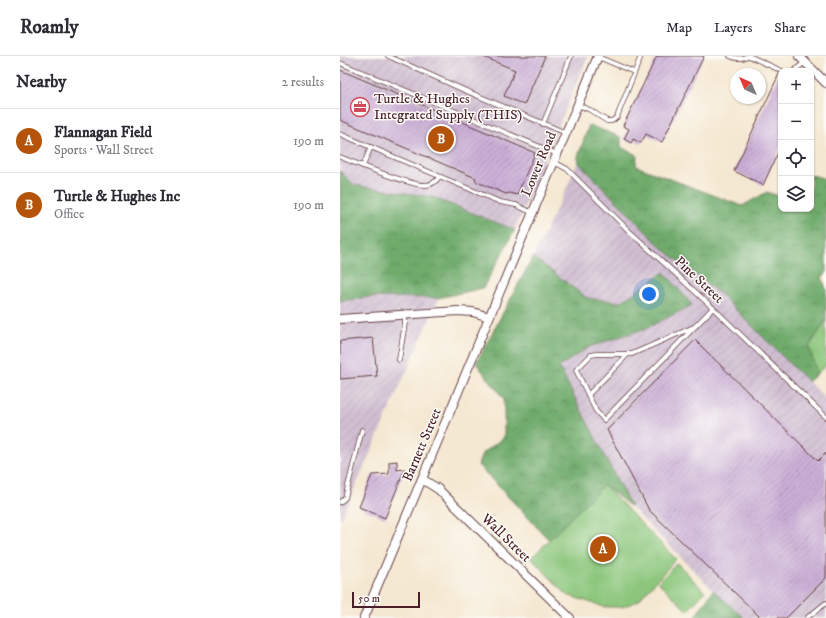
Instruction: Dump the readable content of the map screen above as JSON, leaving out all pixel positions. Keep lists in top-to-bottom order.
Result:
{
  "streets": {
    "street": ["Lower Road", "Barnett Street", "Wall Street"],
    "lane": ["Pine Street"]
  },
  "crossings": [
    ["Lower Road", "Pine Street"],
    ["Lower Road", "Barnett Street"],
    ["Barnett Street", "Wall Street"]
  ],
  "places": {
    "office": ["Turtle & Hughes Integrated Supply (THIS)"]
  },
  "scale_bar": "50 m",
  "north": "top left",
  "page": {
    "header": "Roamly",
    "nav": ["Map", "Layers", "Share"],
    "heading": ["Nearby", "2 results"],
    "map_buttons": ["+", "−"],
    "list": [
      {
        "mark": "A",
        "name": "Flannagan Field",
        "note": "Sports · Wall Street",
        "value": "190 m"
      },
      {
        "mark": "B",
        "name": "Turtle & Hughes Inc",
        "note": "Office",
        "value": "190 m"
      }
    ],
    "pins": ["B", "A"],
    "scale": "50 m"
  }
}
